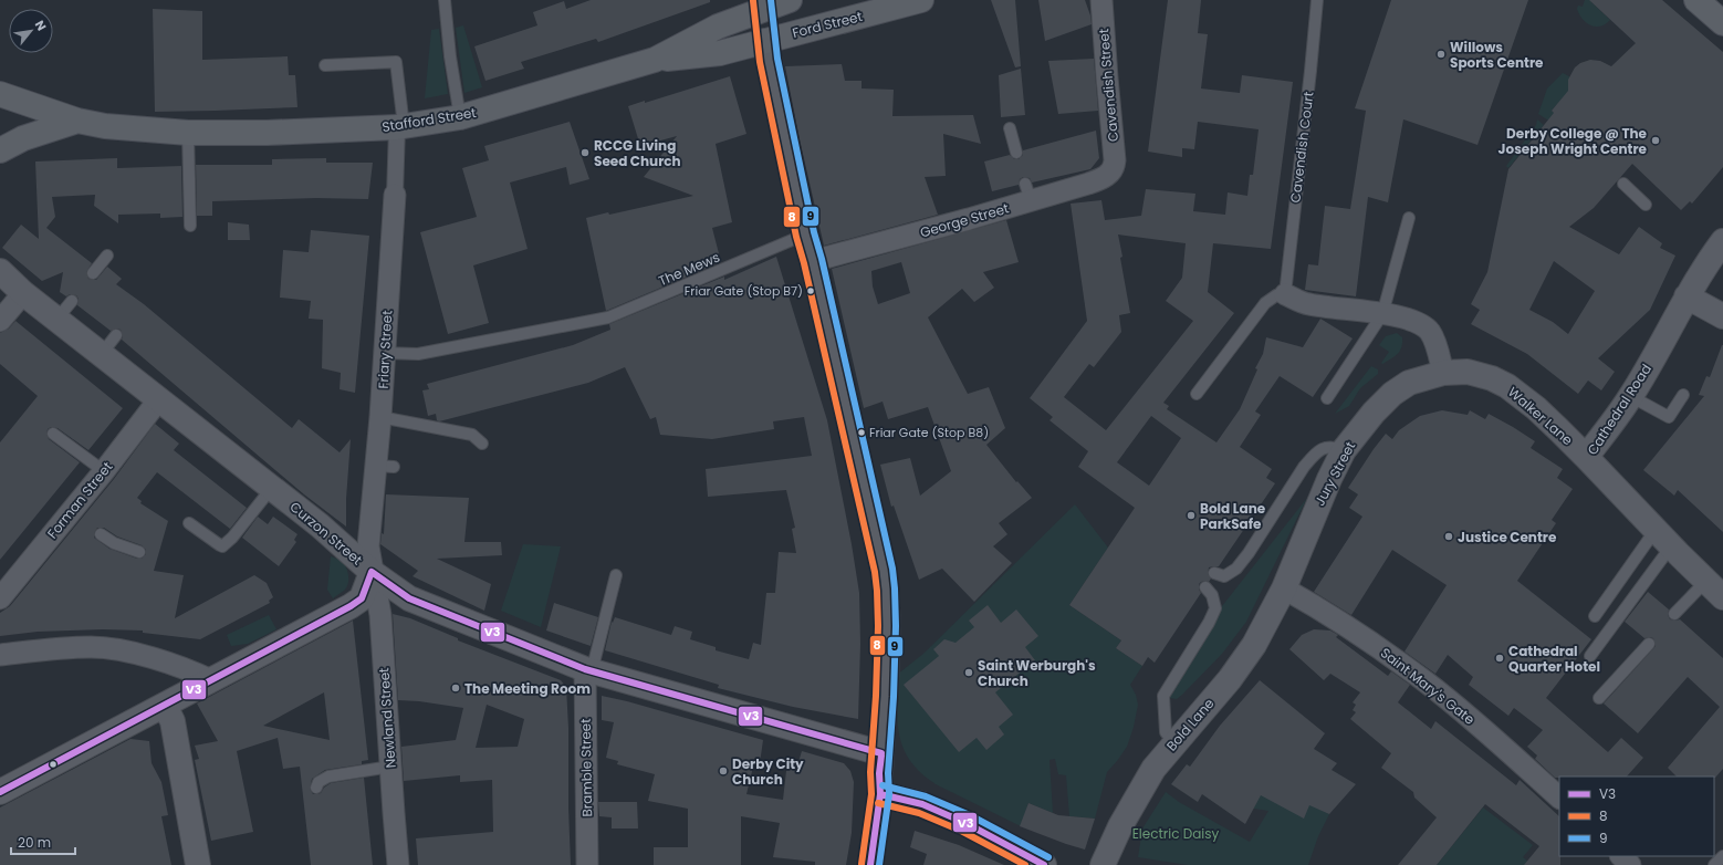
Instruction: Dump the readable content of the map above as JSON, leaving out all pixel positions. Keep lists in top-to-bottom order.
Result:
{
  "streets": {
    "main road": ["Ford Street", "Stafford Street"],
    "street": [
      "Cavendish Street",
      "George Street",
      "Friary Street",
      "Cathedral Road",
      "Walker Lane",
      "Jury Street",
      "Forman Street",
      "Curzon Street",
      "Saint Mary's Gate",
      "Newland Street",
      "Bold Lane",
      "Bramble Street"
    ],
    "lane": ["Cavendish Court", "The Mews"]
  },
  "crossings": [
    ["Ford Street", "Stafford Street"],
    ["Cavendish Street", "George Street"],
    ["Stafford Street", "Friary Street"],
    ["The Mews", "Friary Street"],
    ["Friary Street", "Curzon Street"],
    ["Friary Street", "Newland Street"],
    ["Cathedral Road", "Walker Lane"],
    ["Walker Lane", "Jury Street"],
    ["Jury Street", "Saint Mary's Gate"],
    ["Jury Street", "Bold Lane"],
    ["Forman Street", "Curzon Street"],
    ["Curzon Street", "Newland Street"],
    ["Curzon Street", "Bramble Street"],
    ["Saint Mary's Gate", "Bold Lane"]
  ],
  "parks": ["Electric Daisy"],
  "places": [
    "Willows Sports Centre",
    "Derby College @ The Joseph Wright Centre",
    "RCCG Living Seed Church",
    "Friar Gate (Stop B7)",
    "Friar Gate (Stop B8)",
    "Bold Lane ParkSafe",
    "Justice Centre",
    "Cathedral Quarter Hotel",
    "Saint Werburgh's Church",
    "The Meeting Room",
    "Derby City Church"
  ],
  "lines": ["transit line 9", "transit line 8", "transit line V3"],
  "legend": ["V3", "8", "9"],
  "scale_bar": "20 m",
  "north": "top right"
}
